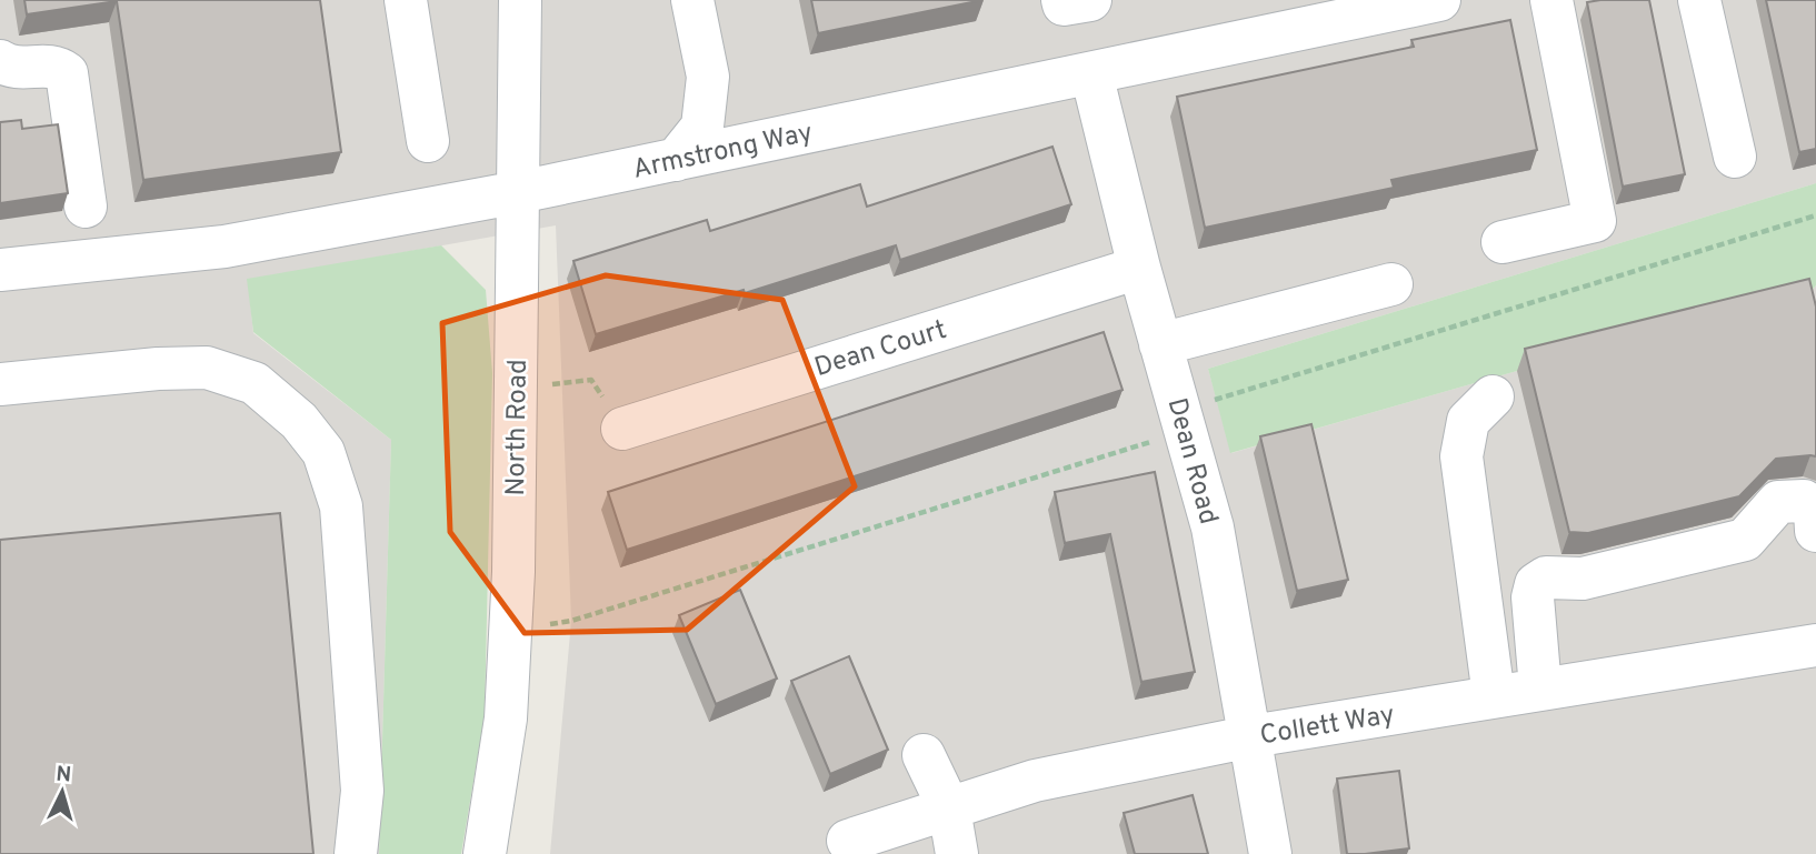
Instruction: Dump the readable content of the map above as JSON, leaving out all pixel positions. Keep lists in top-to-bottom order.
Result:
{
  "streets": {
    "street": [
      "Armstrong Way",
      "Dean Court",
      "North Road",
      "Dean Road",
      "Collett Way"
    ]
  },
  "crossings": [
    ["Armstrong Way", "North Road"],
    ["Armstrong Way", "Dean Road"],
    ["Dean Court", "Dean Road"],
    ["Dean Road", "Collett Way"]
  ],
  "north": "top"
}
